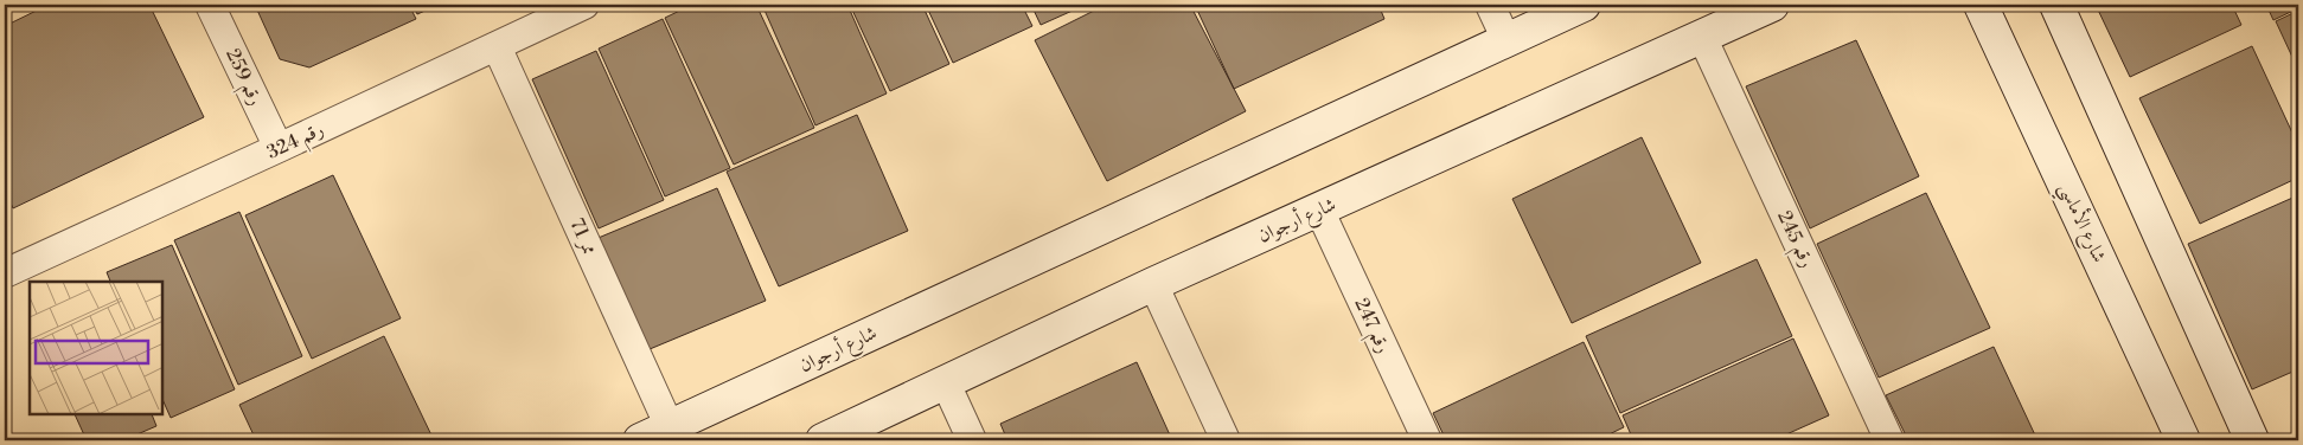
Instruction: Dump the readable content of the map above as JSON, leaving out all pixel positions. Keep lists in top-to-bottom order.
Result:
{
  "streets": {
    "street": [
      "رقم 259",
      "رقم 324",
      "شارع أرجوان",
      "شارع الأماسي",
      "ممر 71",
      "رقم 245",
      "رقم 247"
    ]
  },
  "crossings": [
    ["رقم 259", "رقم 324"],
    ["رقم 324", "ممر 71"],
    ["شارع أرجوان", "ممر 71"],
    ["شارع أرجوان", "رقم 245"],
    ["شارع أرجوان", "رقم 247"]
  ]
}
